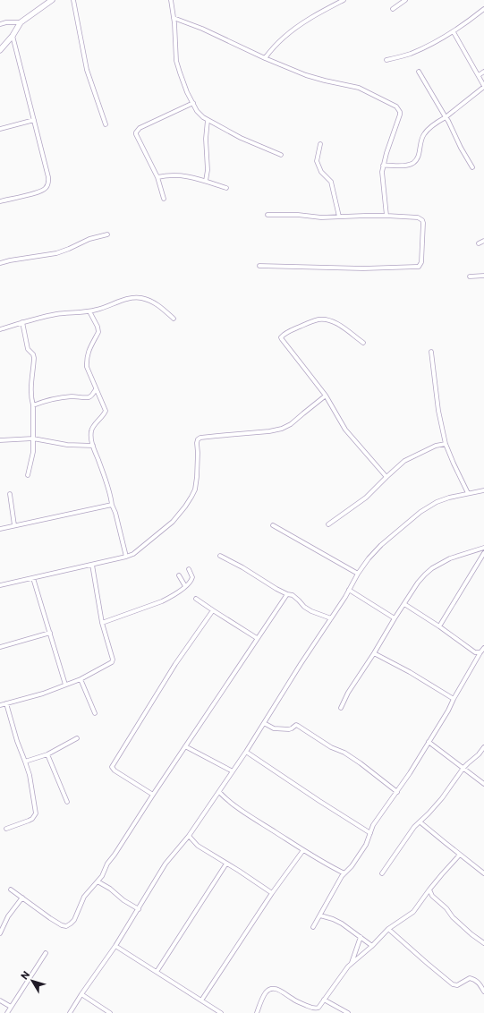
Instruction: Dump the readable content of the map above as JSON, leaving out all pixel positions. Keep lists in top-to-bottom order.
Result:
{
  "north": "top left"
}
